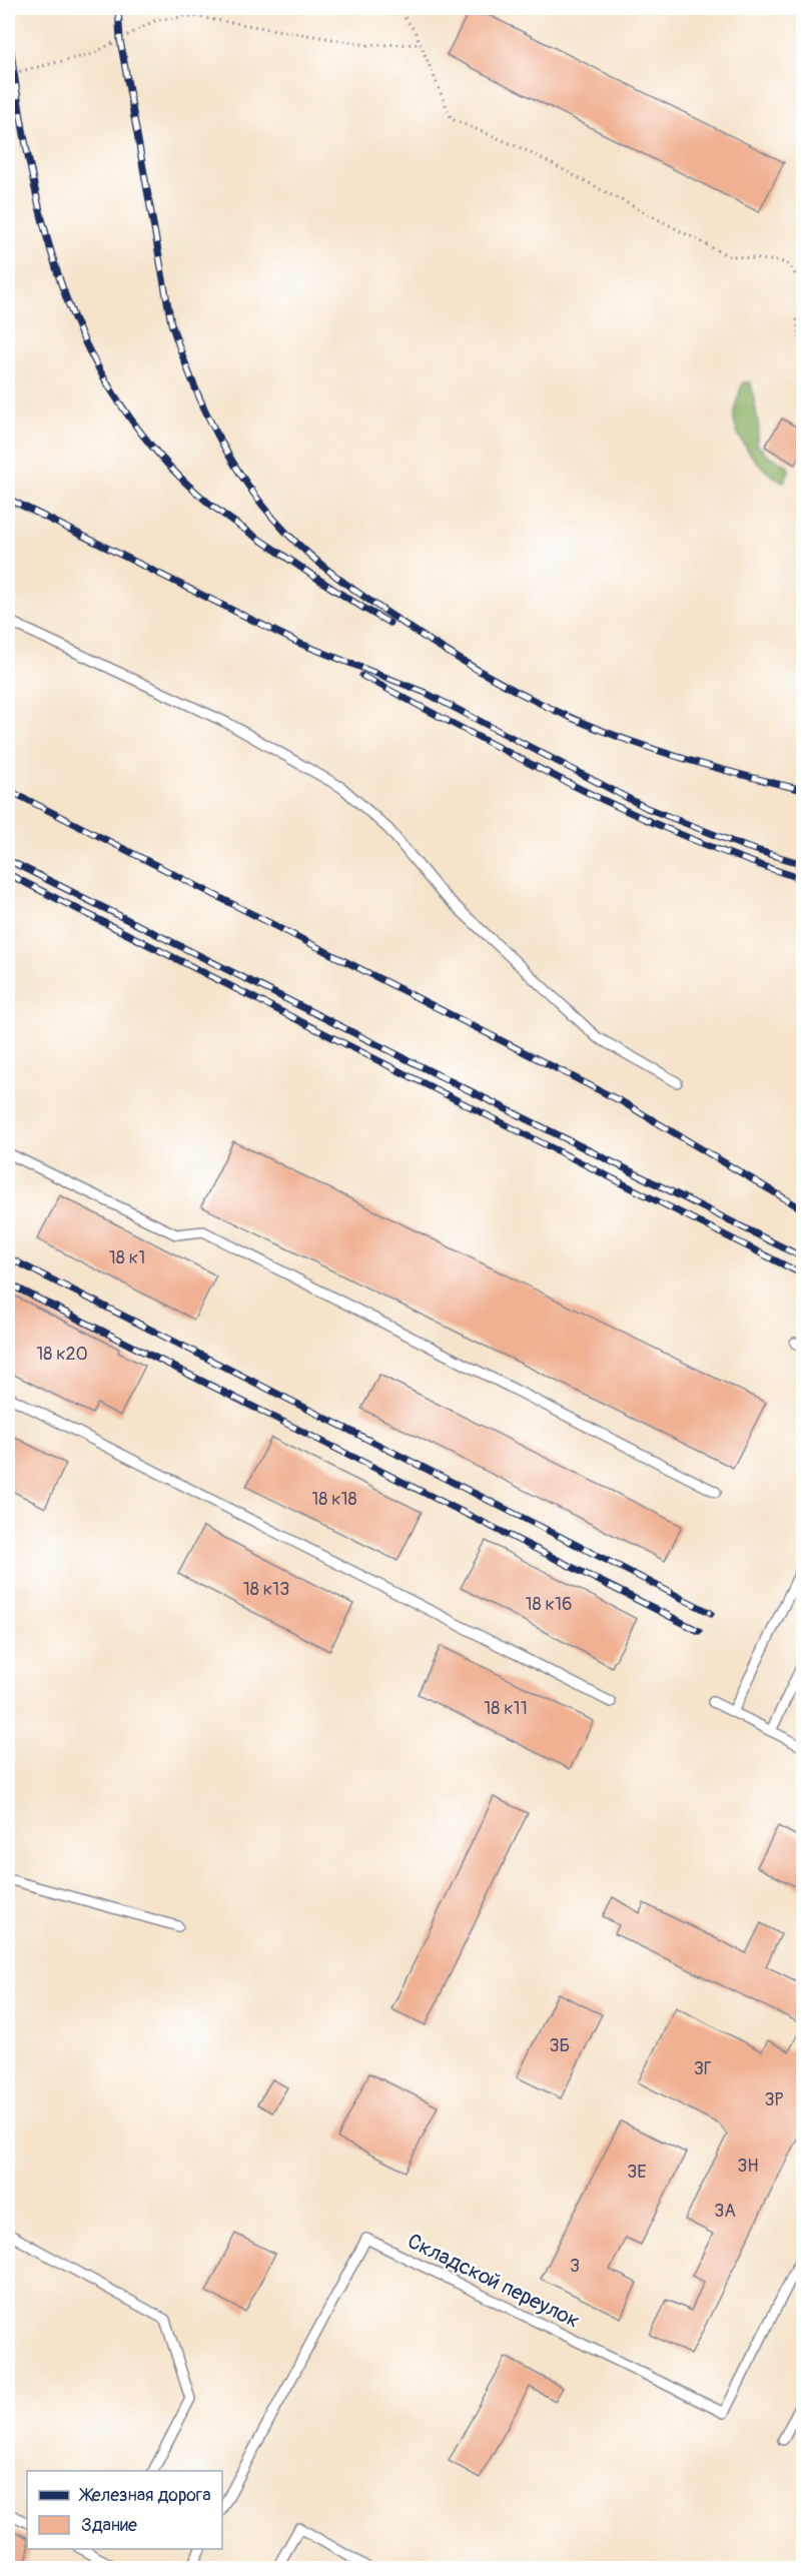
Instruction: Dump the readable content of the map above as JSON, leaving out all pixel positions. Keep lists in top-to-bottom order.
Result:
{
  "streets": {
    "lane": ["Складской переулок"]
  },
  "house_numbers": [
    "18 к1",
    "18 к20",
    "18 к18",
    "18 к13",
    "18 к16",
    "18 к11",
    "3Б",
    "3Г",
    "3Р",
    "3Н",
    "3Е",
    "3А",
    "3"
  ],
  "legend": ["Железная дорога", "Здание"]
}
